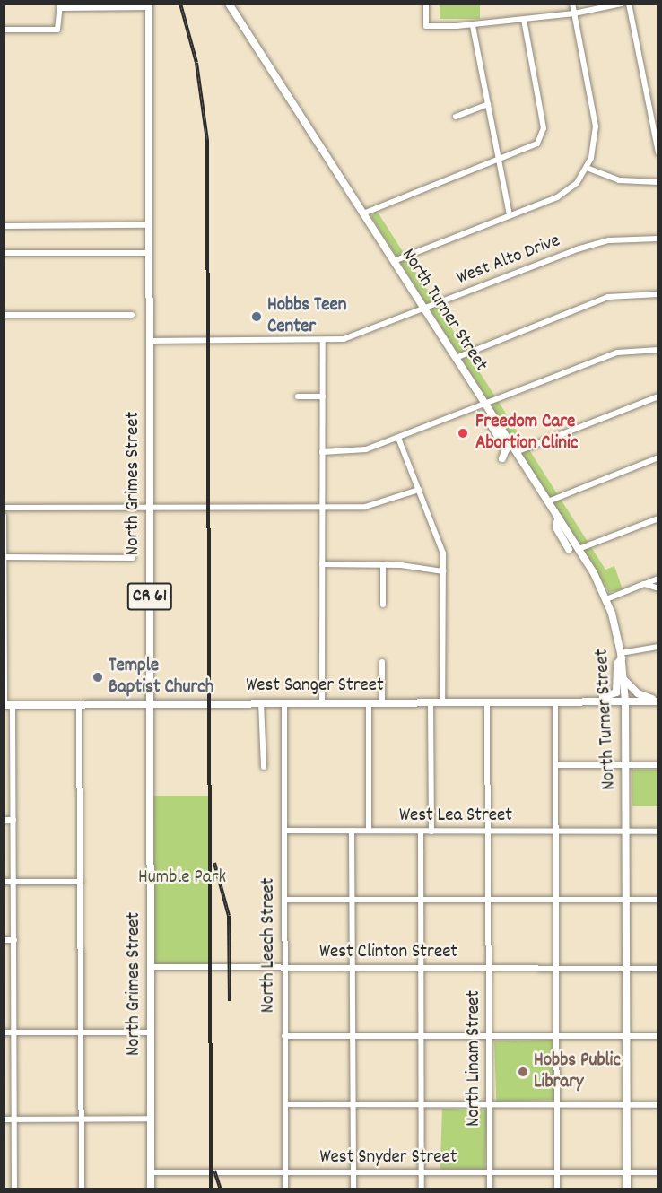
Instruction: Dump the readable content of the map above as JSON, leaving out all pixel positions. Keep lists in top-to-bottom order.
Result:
{
  "streets": {
    "main road": [
      "North Turner Street",
      "North Grimes Street",
      "CR 61",
      "West Sanger Street"
    ],
    "street": [
      "West Alto Drive",
      "West Lea Street",
      "North Leech Street",
      "West Clinton Street",
      "North Linam Street",
      "West Snyder Street"
    ]
  },
  "crossings": [
    ["West Alto Drive", "North Turner Street"],
    ["West Alto Drive", "North Grimes Street"],
    ["North Turner Street", "West Sanger Street"],
    ["North Turner Street", "West Lea Street"],
    ["North Turner Street", "West Clinton Street"],
    ["North Turner Street", "West Snyder Street"],
    ["North Grimes Street", "West Sanger Street"],
    ["North Grimes Street", "West Clinton Street"],
    ["North Grimes Street", "West Snyder Street"],
    ["West Sanger Street", "North Leech Street"],
    ["West Sanger Street", "North Linam Street"],
    ["West Lea Street", "North Leech Street"],
    ["West Lea Street", "North Linam Street"],
    ["North Leech Street", "West Clinton Street"],
    ["North Leech Street", "West Snyder Street"],
    ["West Clinton Street", "North Linam Street"],
    ["North Linam Street", "West Snyder Street"]
  ],
  "parks": ["Humble Park"],
  "places": [
    "Hobbs Teen Center",
    "Freedom Care Abortion Clinic",
    "Temple Baptist Church",
    "Hobbs Public Library"
  ]
}
